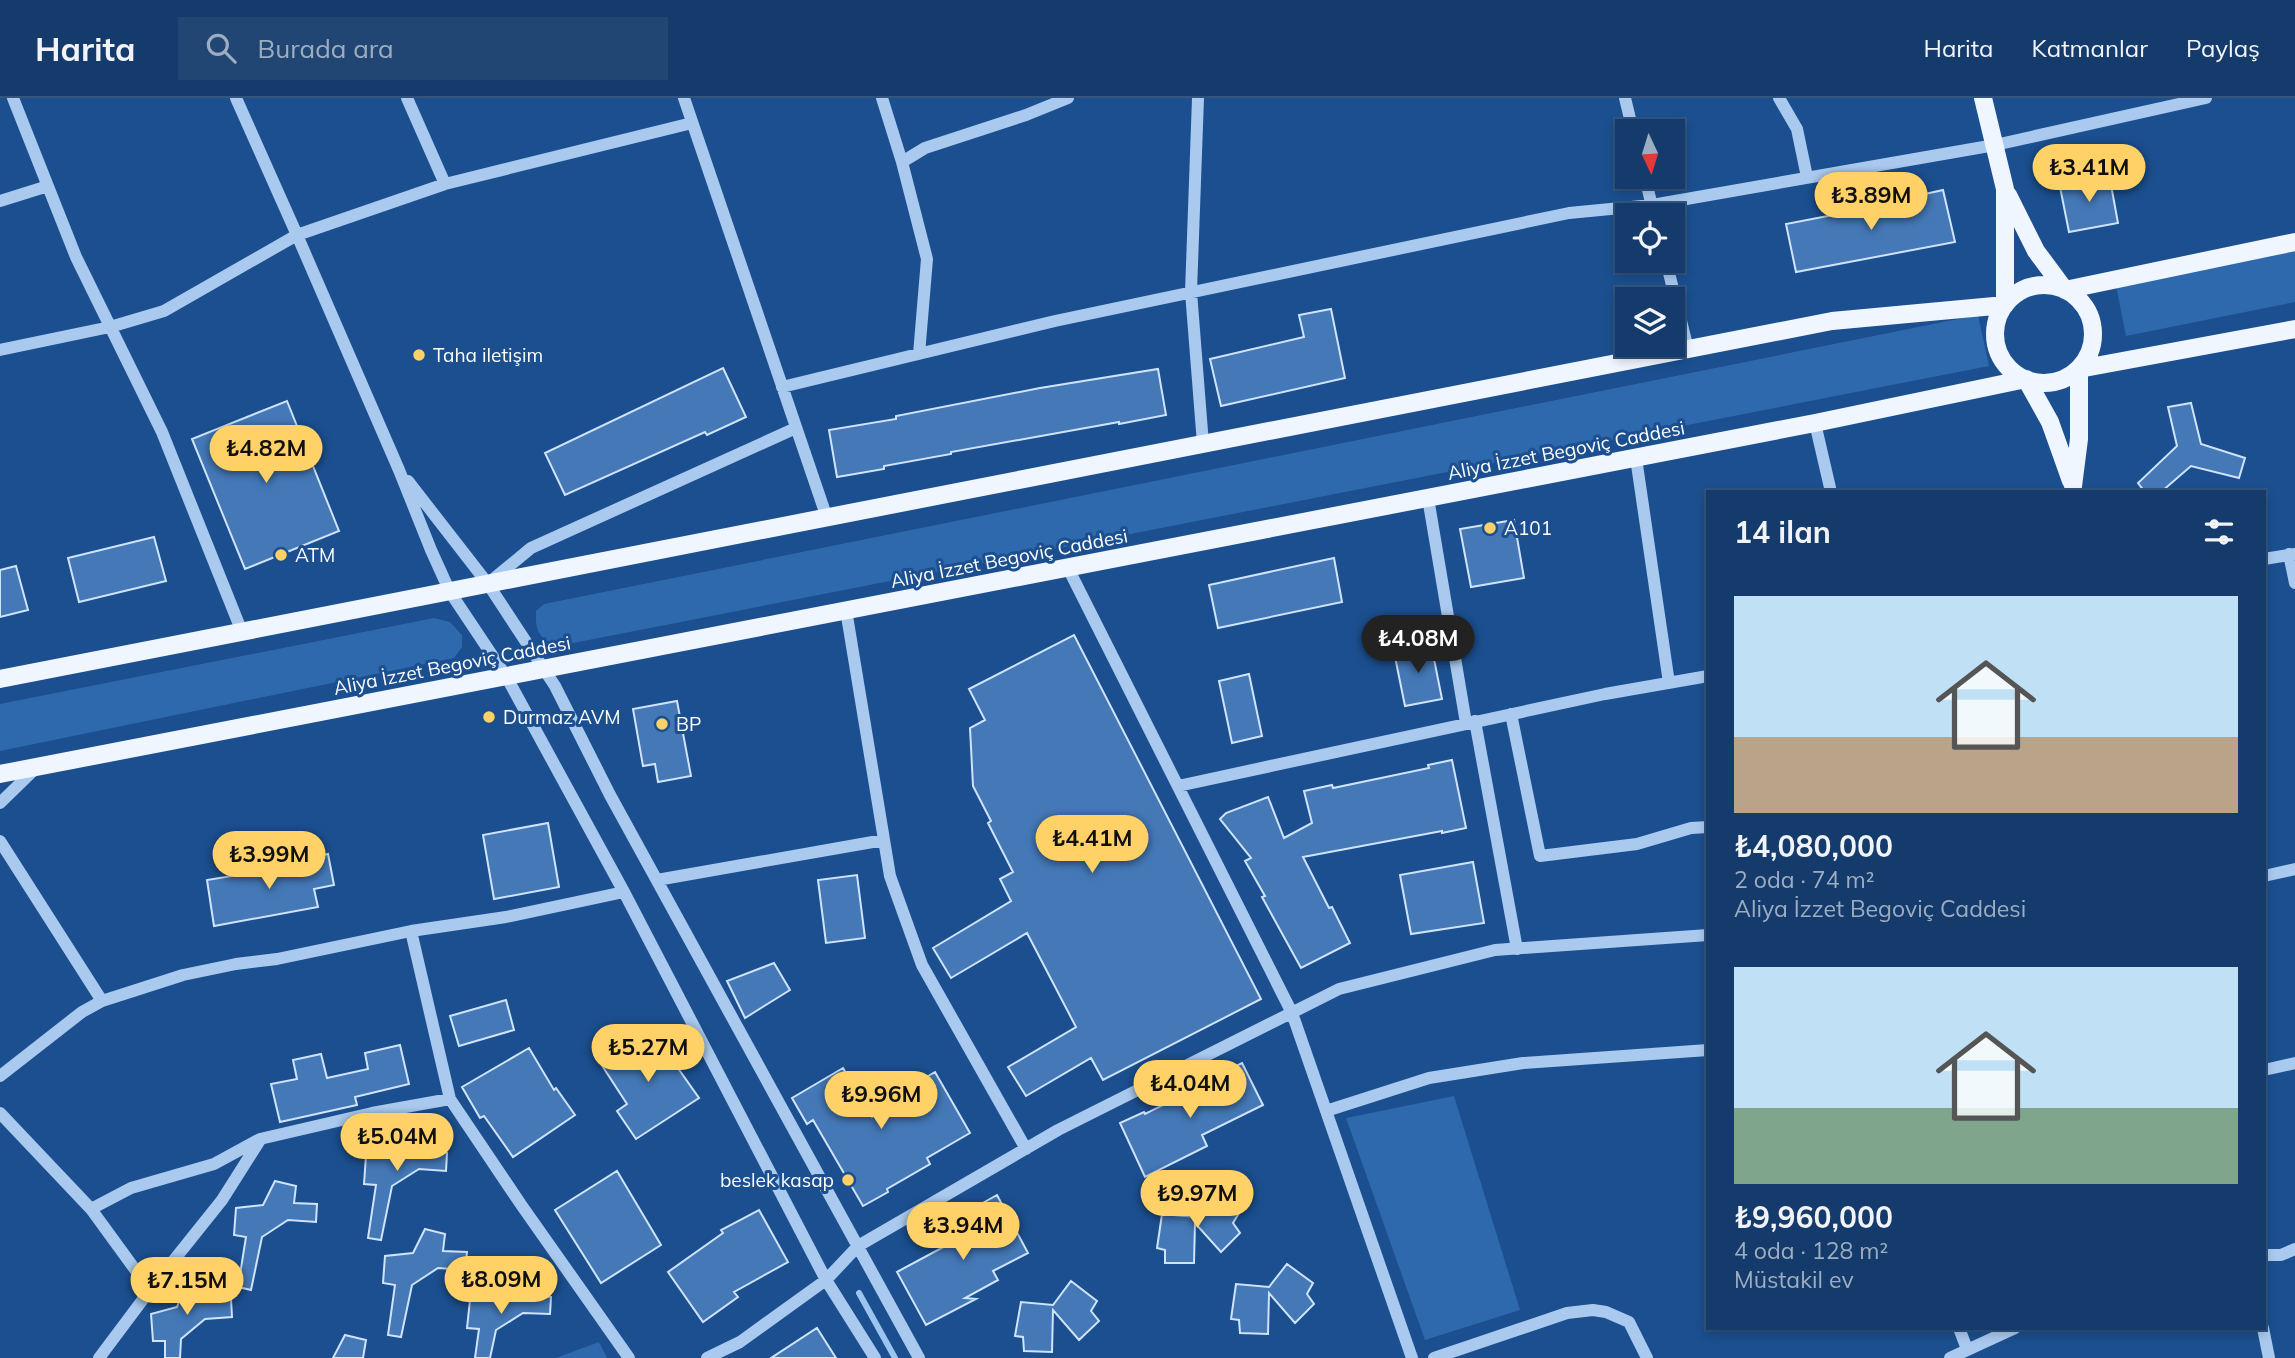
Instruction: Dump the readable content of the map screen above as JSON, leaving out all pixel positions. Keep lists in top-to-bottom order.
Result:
{
  "streets": {
    "main road": ["Aliya İzzet Begoviç Caddesi"]
  },
  "places": [
    "Taha iletişim",
    "A101",
    "ATM",
    "Durmaz AVM",
    "BP",
    "beslek kasap"
  ],
  "north": "bottom",
  "page": {
    "header": "Harita",
    "search": "Burada ara",
    "nav": ["Harita", "Katmanlar", "Paylaş"],
    "price": [
      "₺3.41M",
      "₺3.89M",
      "₺4.82M",
      "₺4.08M",
      "₺4.41M",
      "₺3.99M",
      "₺5.27M",
      "₺4.04M",
      "₺9.96M",
      "₺5.04M",
      "₺9.97M",
      "₺3.94M",
      "₺8.09M",
      "₺7.15M"
    ],
    "heading": "14 ilan",
    "list": [
      {
        "name": "₺4,080,000",
        "note": "2 oda · 74 m² · Aliya İzzet Begoviç Caddesi"
      },
      {
        "name": "₺9,960,000",
        "note": "4 oda · 128 m² · Müstakil ev"
      }
    ]
  }
}
